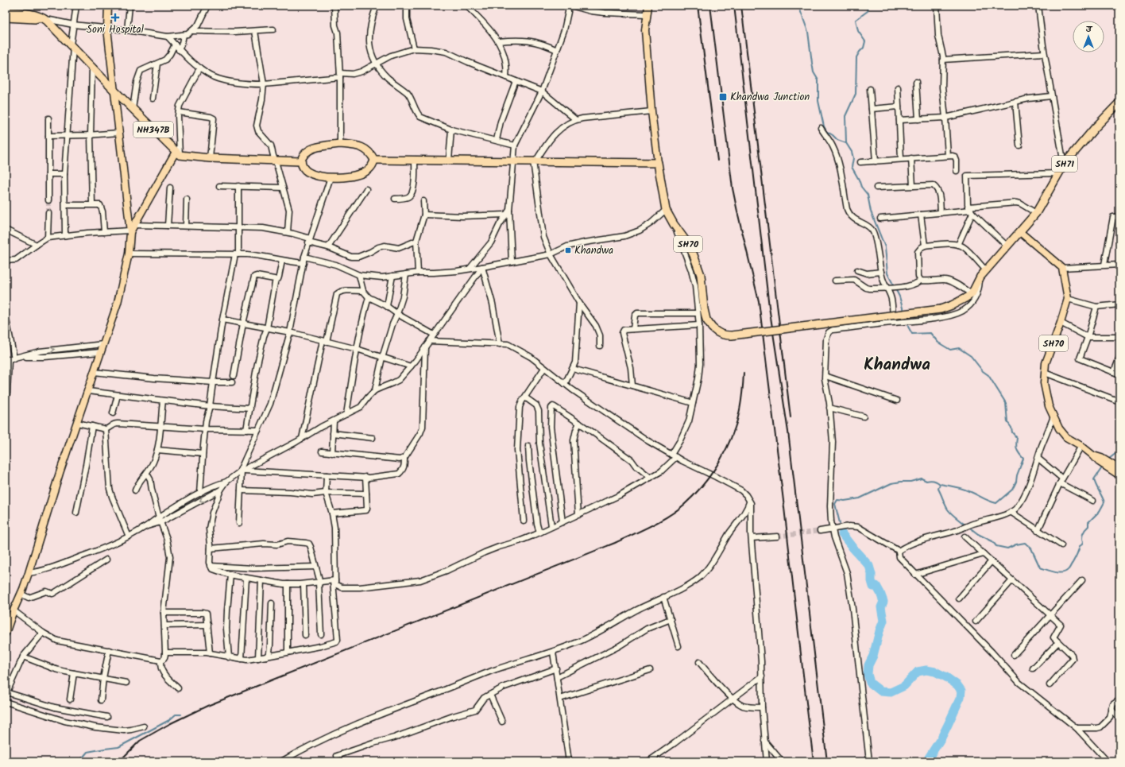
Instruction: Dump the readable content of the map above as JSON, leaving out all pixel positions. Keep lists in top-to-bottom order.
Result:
{
  "streets": {
    "highway": ["NH347B", "SH71", "SH70"]
  },
  "districts": ["Khandwa"],
  "places": {
    "health": ["Soni Hospital"],
    "transit": ["Khandwa Junction", "Khandwa"]
  },
  "north": "top"
}
